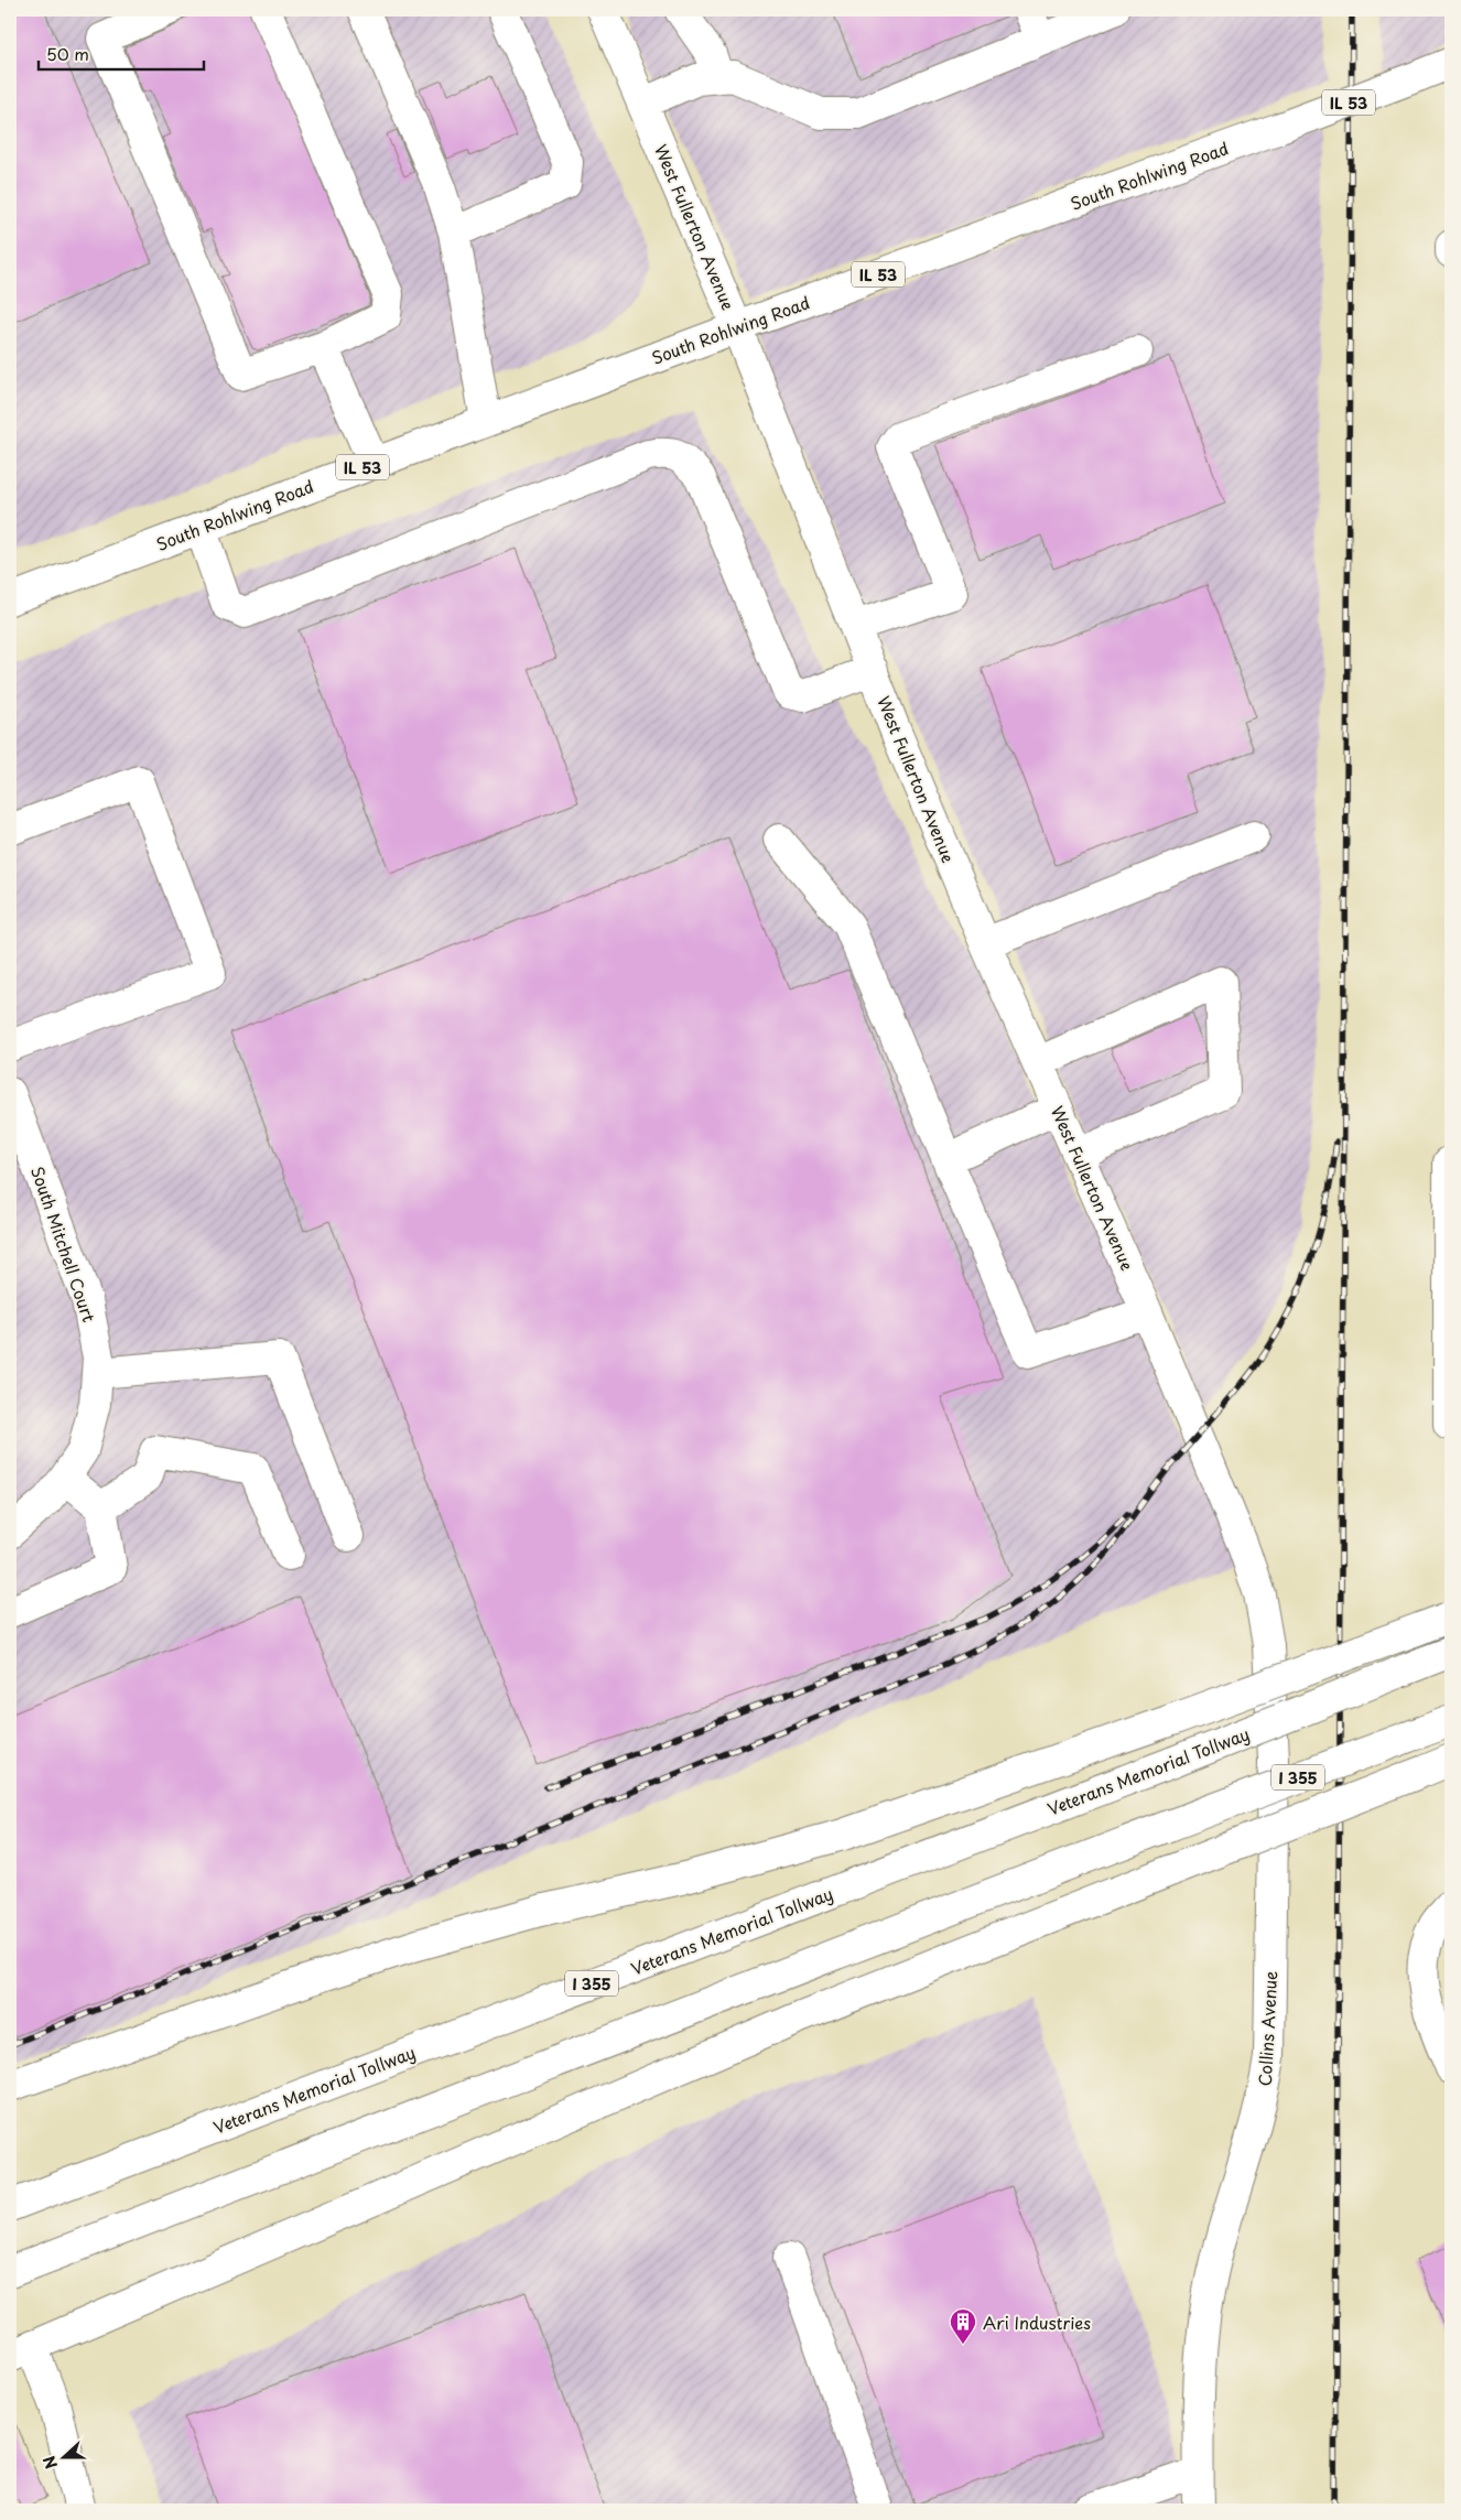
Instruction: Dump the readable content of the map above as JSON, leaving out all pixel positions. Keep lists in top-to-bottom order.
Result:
{
  "streets": {
    "main road": [
      "IL 53",
      "South Rohlwing Road",
      "West Fullerton Avenue",
      "South Mitchell Court",
      "Veterans Memorial Tollway",
      "I 355",
      "Collins Avenue"
    ]
  },
  "crossings": [
    ["South Rohlwing Road", "West Fullerton Avenue"],
    ["West Fullerton Avenue", "Collins Avenue"]
  ],
  "places": {
    "building": ["Ari Industries"]
  },
  "scale_bar": "50 m",
  "north": "left"
}
